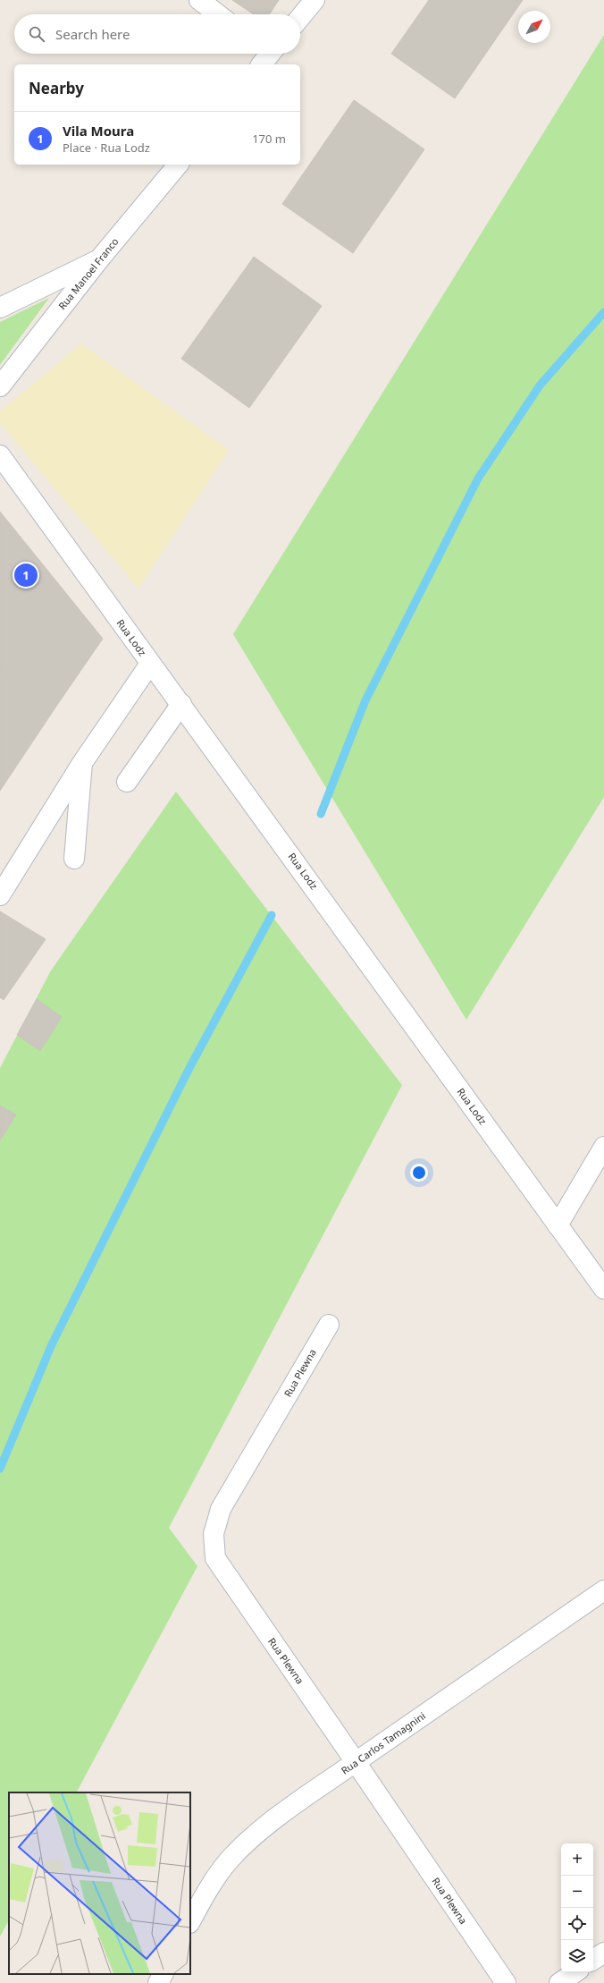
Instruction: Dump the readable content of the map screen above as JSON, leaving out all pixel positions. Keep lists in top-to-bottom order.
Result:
{
  "streets": {
    "street": [
      "Rua Manoel Franco",
      "Rua Lodz",
      "Rua Plewna",
      "Rua Carlos Tamagnini"
    ]
  },
  "crossings": [
    ["Rua Plewna", "Rua Carlos Tamagnini"]
  ],
  "north": "top right",
  "page": {
    "search": "Search here",
    "heading": "Nearby",
    "list": [
      {
        "mark": "1",
        "name": "Vila Moura",
        "note": "Place · Rua Lodz",
        "value": "170 m"
      }
    ],
    "pins": "1",
    "map_buttons": ["+", "−"]
  }
}
